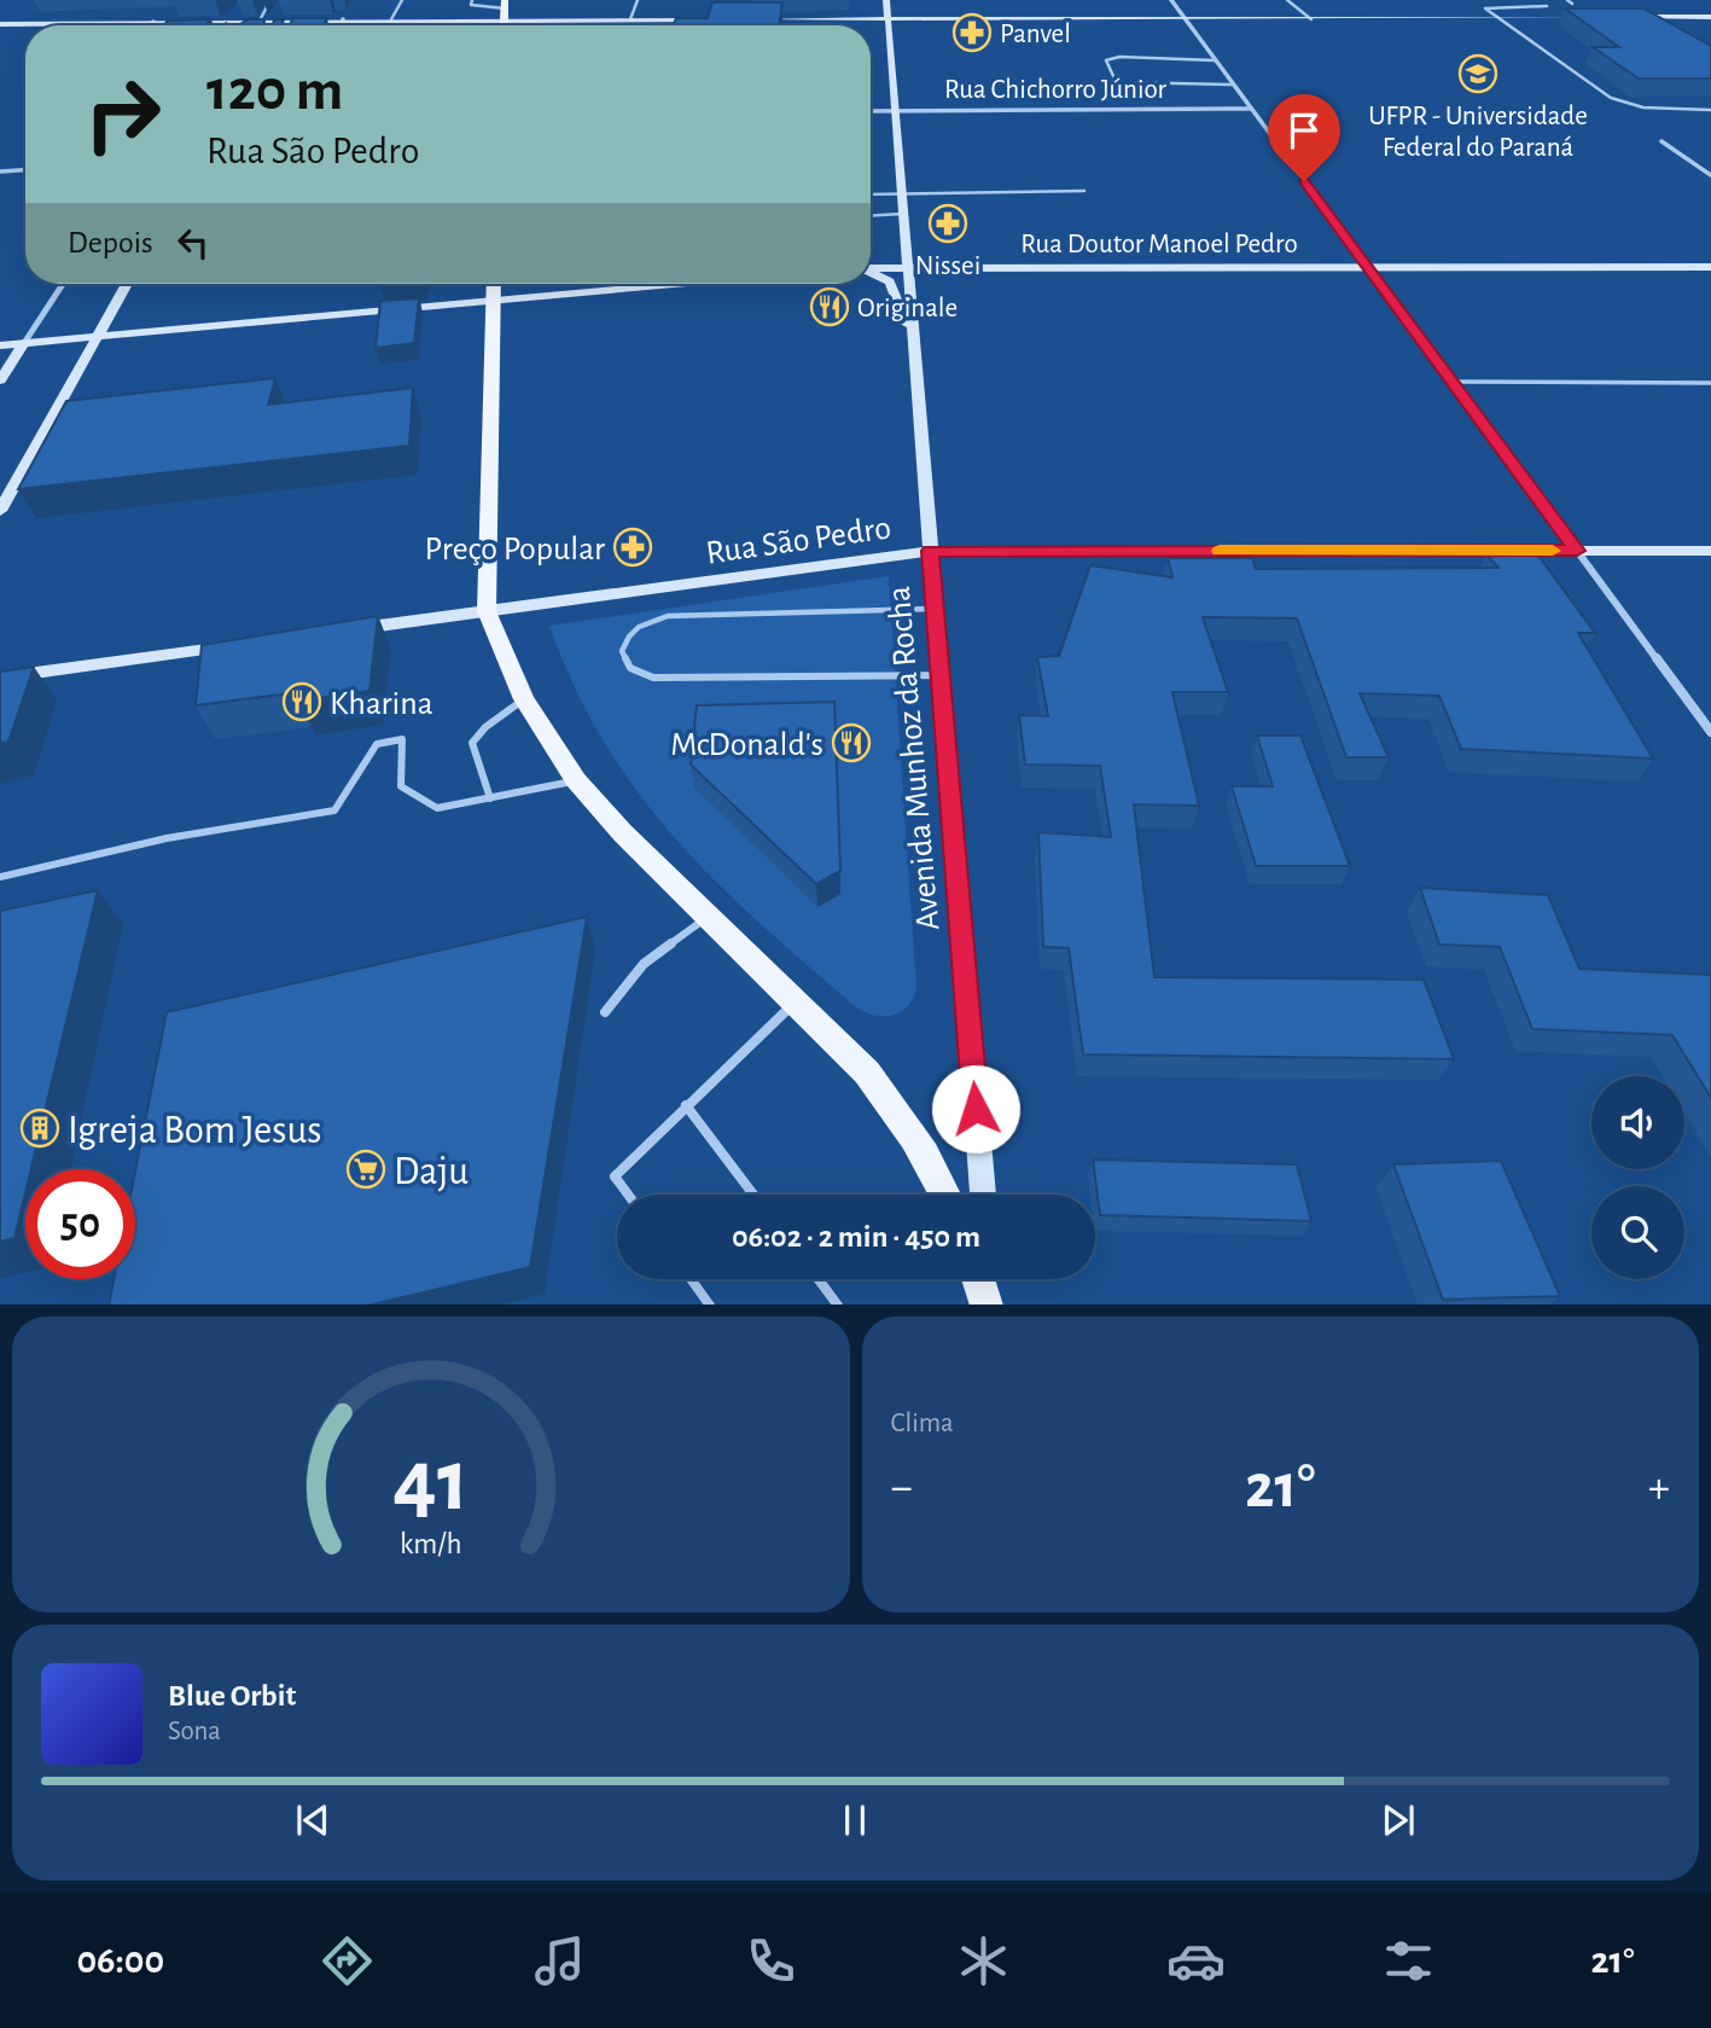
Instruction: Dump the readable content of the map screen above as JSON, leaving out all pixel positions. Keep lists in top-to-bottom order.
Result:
{
  "streets": {
    "street": [
      "Rua Chichorro Júnior",
      "Rua Doutor Manoel Pedro",
      "Rua São Pedro",
      "Avenida Munhoz da Rocha"
    ]
  },
  "crossings": [
    ["Rua Chichorro Júnior", "Avenida Munhoz da Rocha"],
    ["Rua Doutor Manoel Pedro", "Avenida Munhoz da Rocha"],
    ["Rua São Pedro", "Avenida Munhoz da Rocha"]
  ],
  "places": {
    "pharmacy": ["Panvel", "Nissei", "Preço Popular"],
    "school or university": ["UFPR - Universidade Federal do Paraná"],
    "restaurant": ["Originale", "Kharina", "McDonald's"],
    "building": ["Igreja Bom Jesus"],
    "supermarket": ["Daju"]
  },
  "page": {
    "turn": ["120 m", "Rua São Pedro"],
    "then": "Depois",
    "limit": "50",
    "trip": "06:02 · 2 min · 450 m",
    "tile": "Clima",
    "heat": ["−", "21°", "+"],
    "song": ["Blue Orbit", "Sona"],
    "tabs": ["06:00", "21°"],
    "gauge": ["41", "km/h"]
  }
}
